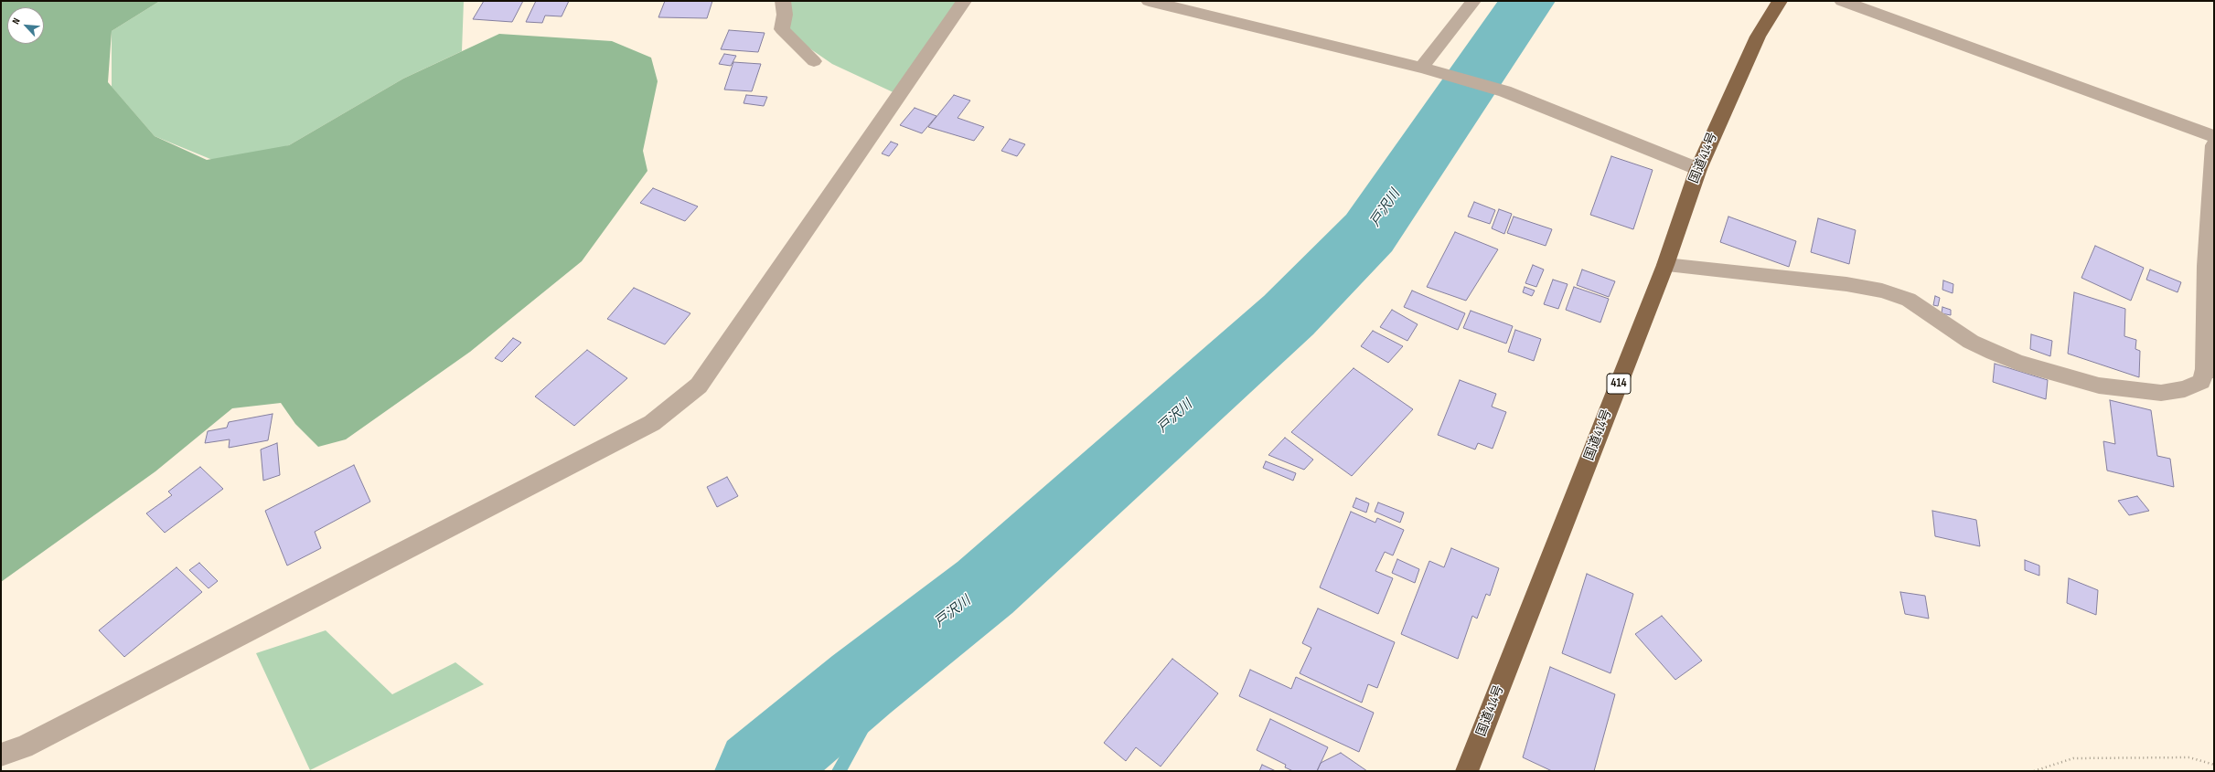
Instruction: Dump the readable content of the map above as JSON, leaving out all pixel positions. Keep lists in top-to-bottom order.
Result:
{
  "streets": {
    "highway": ["国道414号", "414"]
  },
  "water": ["戸沢川"],
  "north": "top left"
}
